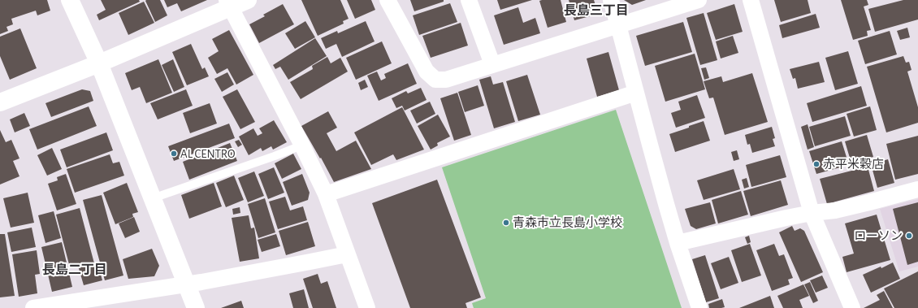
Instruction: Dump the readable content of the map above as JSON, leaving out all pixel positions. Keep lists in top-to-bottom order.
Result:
{
  "districts": ["長島三丁目", "長島二丁目"],
  "places": [
    "AL CENTRO",
    "赤平米穀店",
    "青森市立長島小学校",
    "ローソン"
  ]
}
